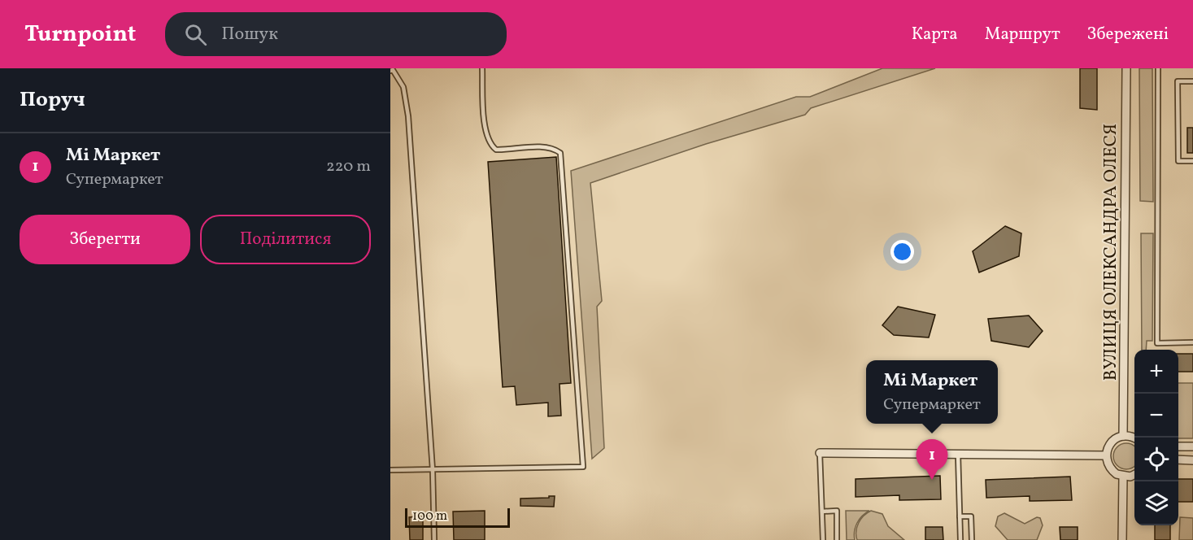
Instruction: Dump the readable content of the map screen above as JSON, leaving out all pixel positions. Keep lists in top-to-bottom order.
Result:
{
  "streets": {
    "street": ["ВУЛИЦЯ ОЛЕКСАНДРА ОЛЕСЯ"]
  },
  "scale_bar": "100 m",
  "page": {
    "header": "Turnpoint",
    "search": "Пошук",
    "nav": ["Карта", "Маршрут", "Збережені"],
    "heading": "Поруч",
    "list": [
      {
        "mark": "1",
        "name": "Мі Маркет",
        "note": "Супермаркет",
        "value": "220 m"
      }
    ],
    "buttons": ["Зберегти", "Поділитися"],
    "map_buttons": ["+", "−"],
    "popup": ["Мі Маркет", "Супермаркет"],
    "pins": "1",
    "scale": "100 m"
  }
}
